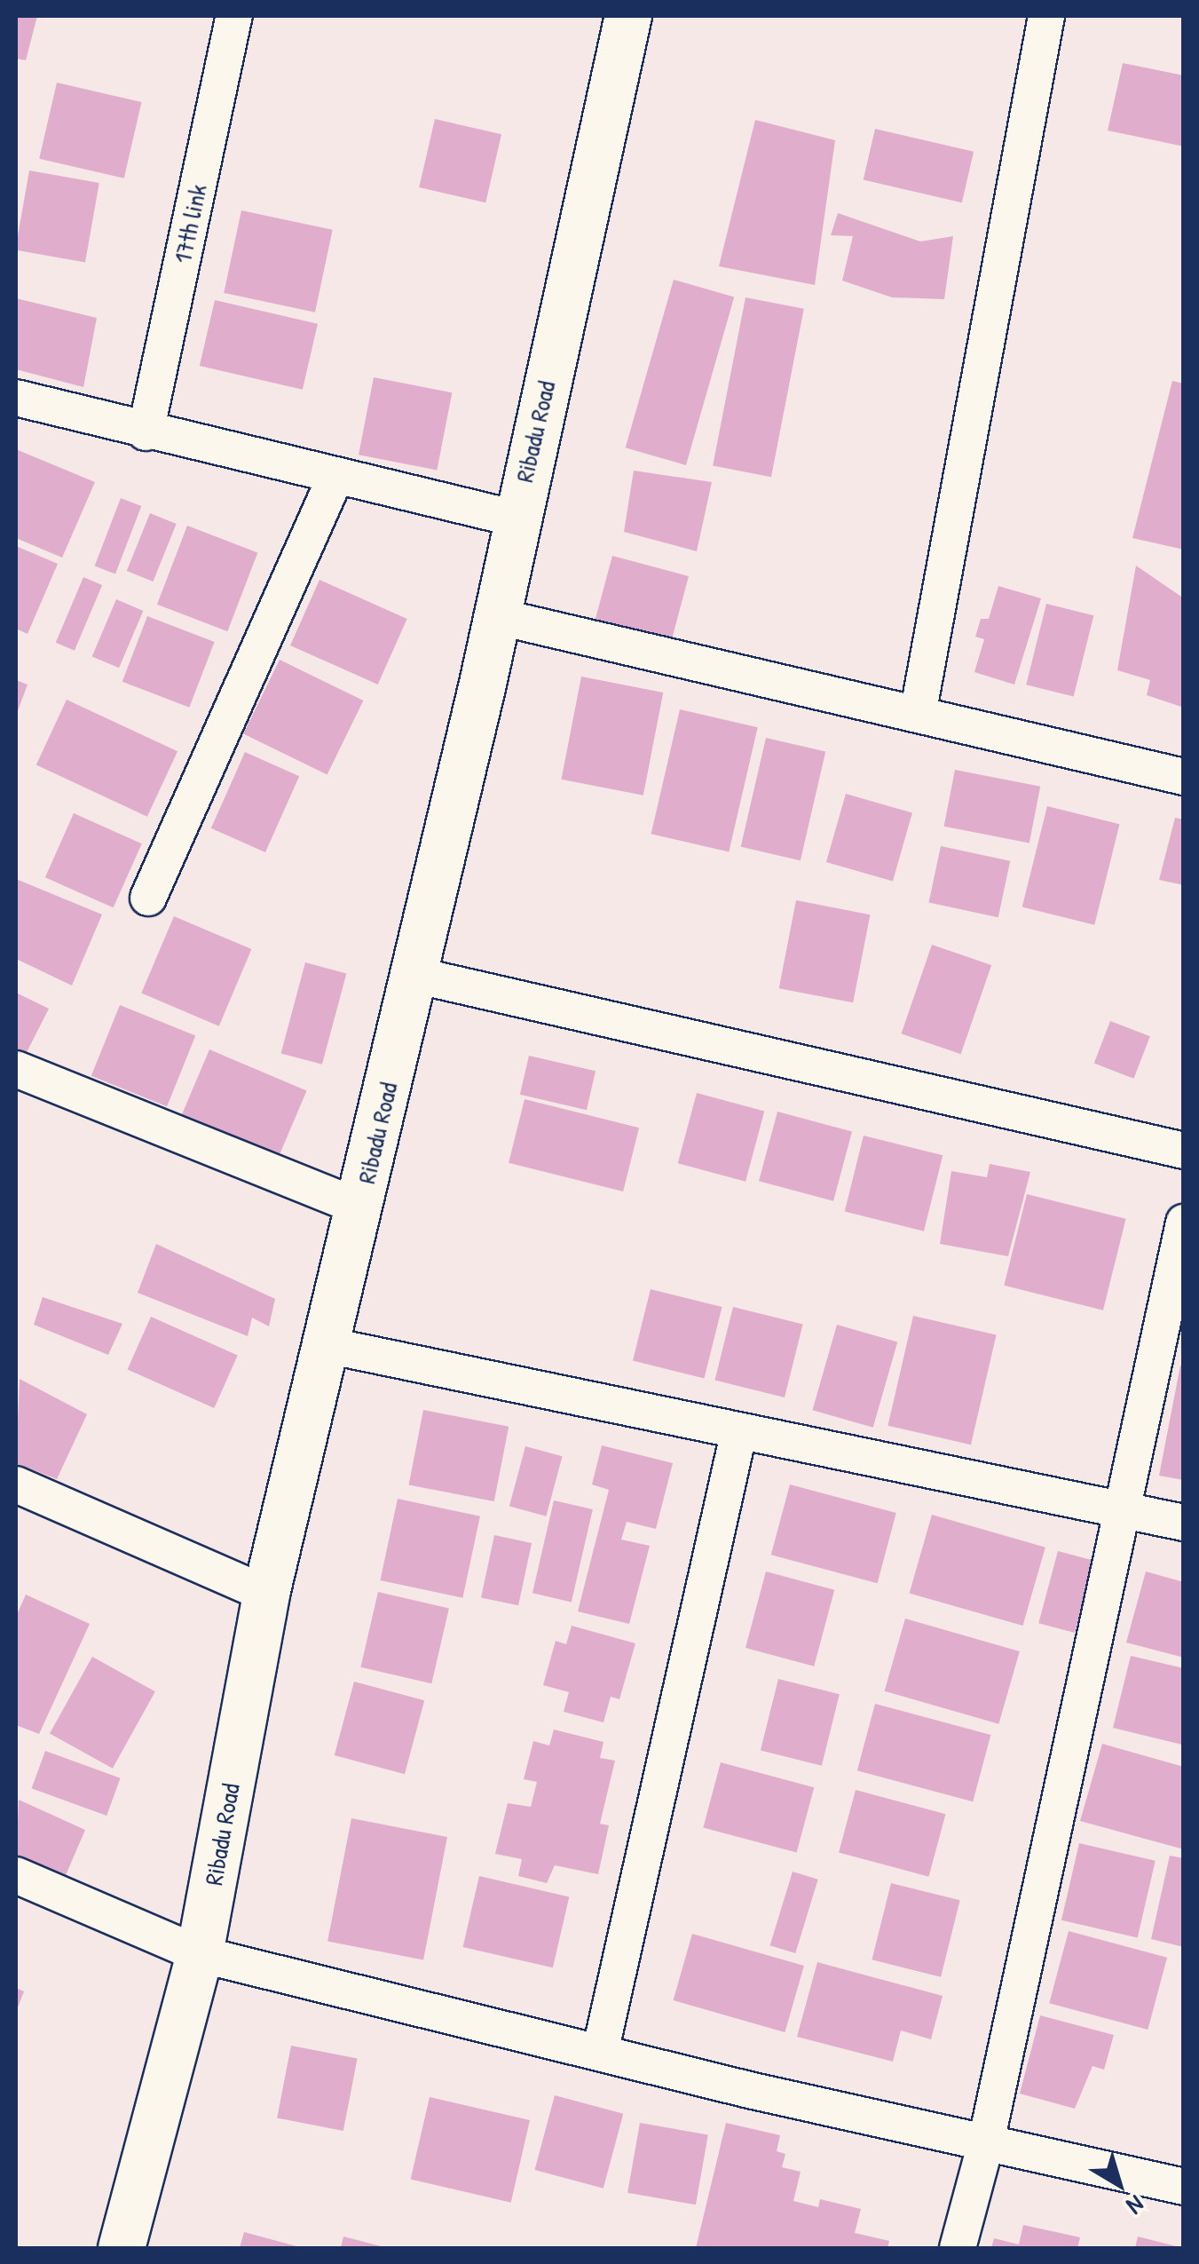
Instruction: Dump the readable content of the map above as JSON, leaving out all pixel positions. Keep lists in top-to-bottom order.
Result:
{
  "streets": {
    "street": ["17th link", "Ribadu Road"]
  },
  "north": "bottom right"
}
